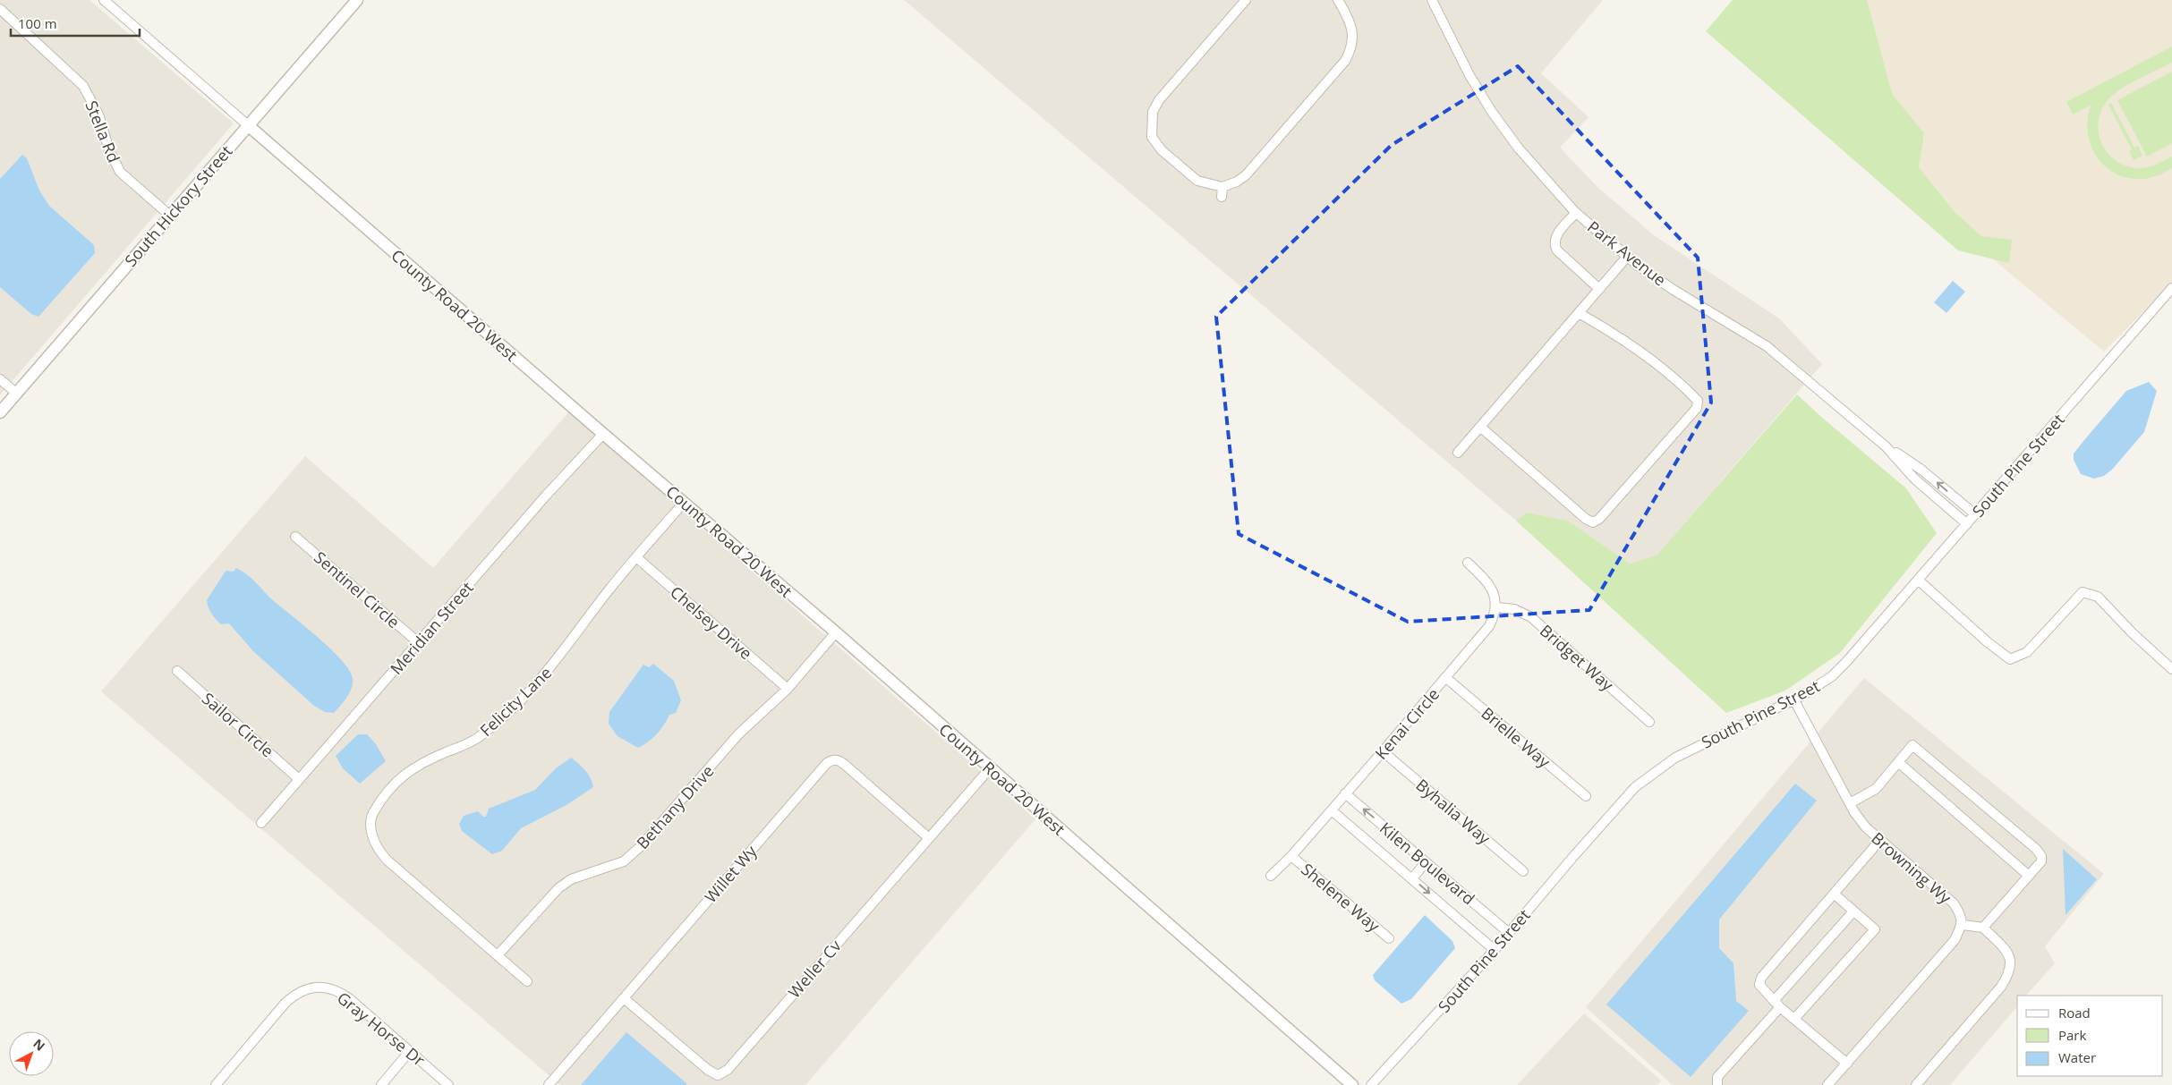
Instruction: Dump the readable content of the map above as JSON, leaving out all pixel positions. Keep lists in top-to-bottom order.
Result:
{
  "streets": {
    "street": [
      "Stella Rd",
      "South Hickory Street",
      "Park Avenue",
      "County Road 20 West",
      "South Pine Street",
      "Sentinel Circle",
      "Chelsey Drive",
      "Meridian Street",
      "Bridget Way",
      "Felicity Lane",
      "Kenai Circle",
      "Sailor Circle",
      "Brielle Way",
      "Bethany Drive",
      "Byhalia Way",
      "Kilen Boulevard",
      "Browning Wy",
      "Willet Wy",
      "Shelene Way",
      "Weller Cv",
      "Gray Horse Dr"
    ]
  },
  "crossings": [
    ["Stella Rd", "South Hickory Street"],
    ["South Hickory Street", "County Road 20 West"],
    ["Park Avenue", "South Pine Street"],
    ["County Road 20 West", "Meridian Street"],
    ["County Road 20 West", "Felicity Lane"],
    ["County Road 20 West", "Bethany Drive"],
    ["County Road 20 West", "Weller Cv"],
    ["South Pine Street", "Kilen Boulevard"],
    ["South Pine Street", "Browning Wy"],
    ["Sentinel Circle", "Meridian Street"],
    ["Chelsey Drive", "Felicity Lane"],
    ["Chelsey Drive", "Bethany Drive"],
    ["Meridian Street", "Sailor Circle"],
    ["Bridget Way", "Kenai Circle"],
    ["Felicity Lane", "Bethany Drive"],
    ["Kenai Circle", "Brielle Way"],
    ["Kenai Circle", "Byhalia Way"],
    ["Kenai Circle", "Kilen Boulevard"],
    ["Kenai Circle", "Shelene Way"],
    ["Willet Wy", "Weller Cv"]
  ],
  "legend": ["Road", "Park", "Water"],
  "scale_bar": "100 m",
  "north": "top right"
}
